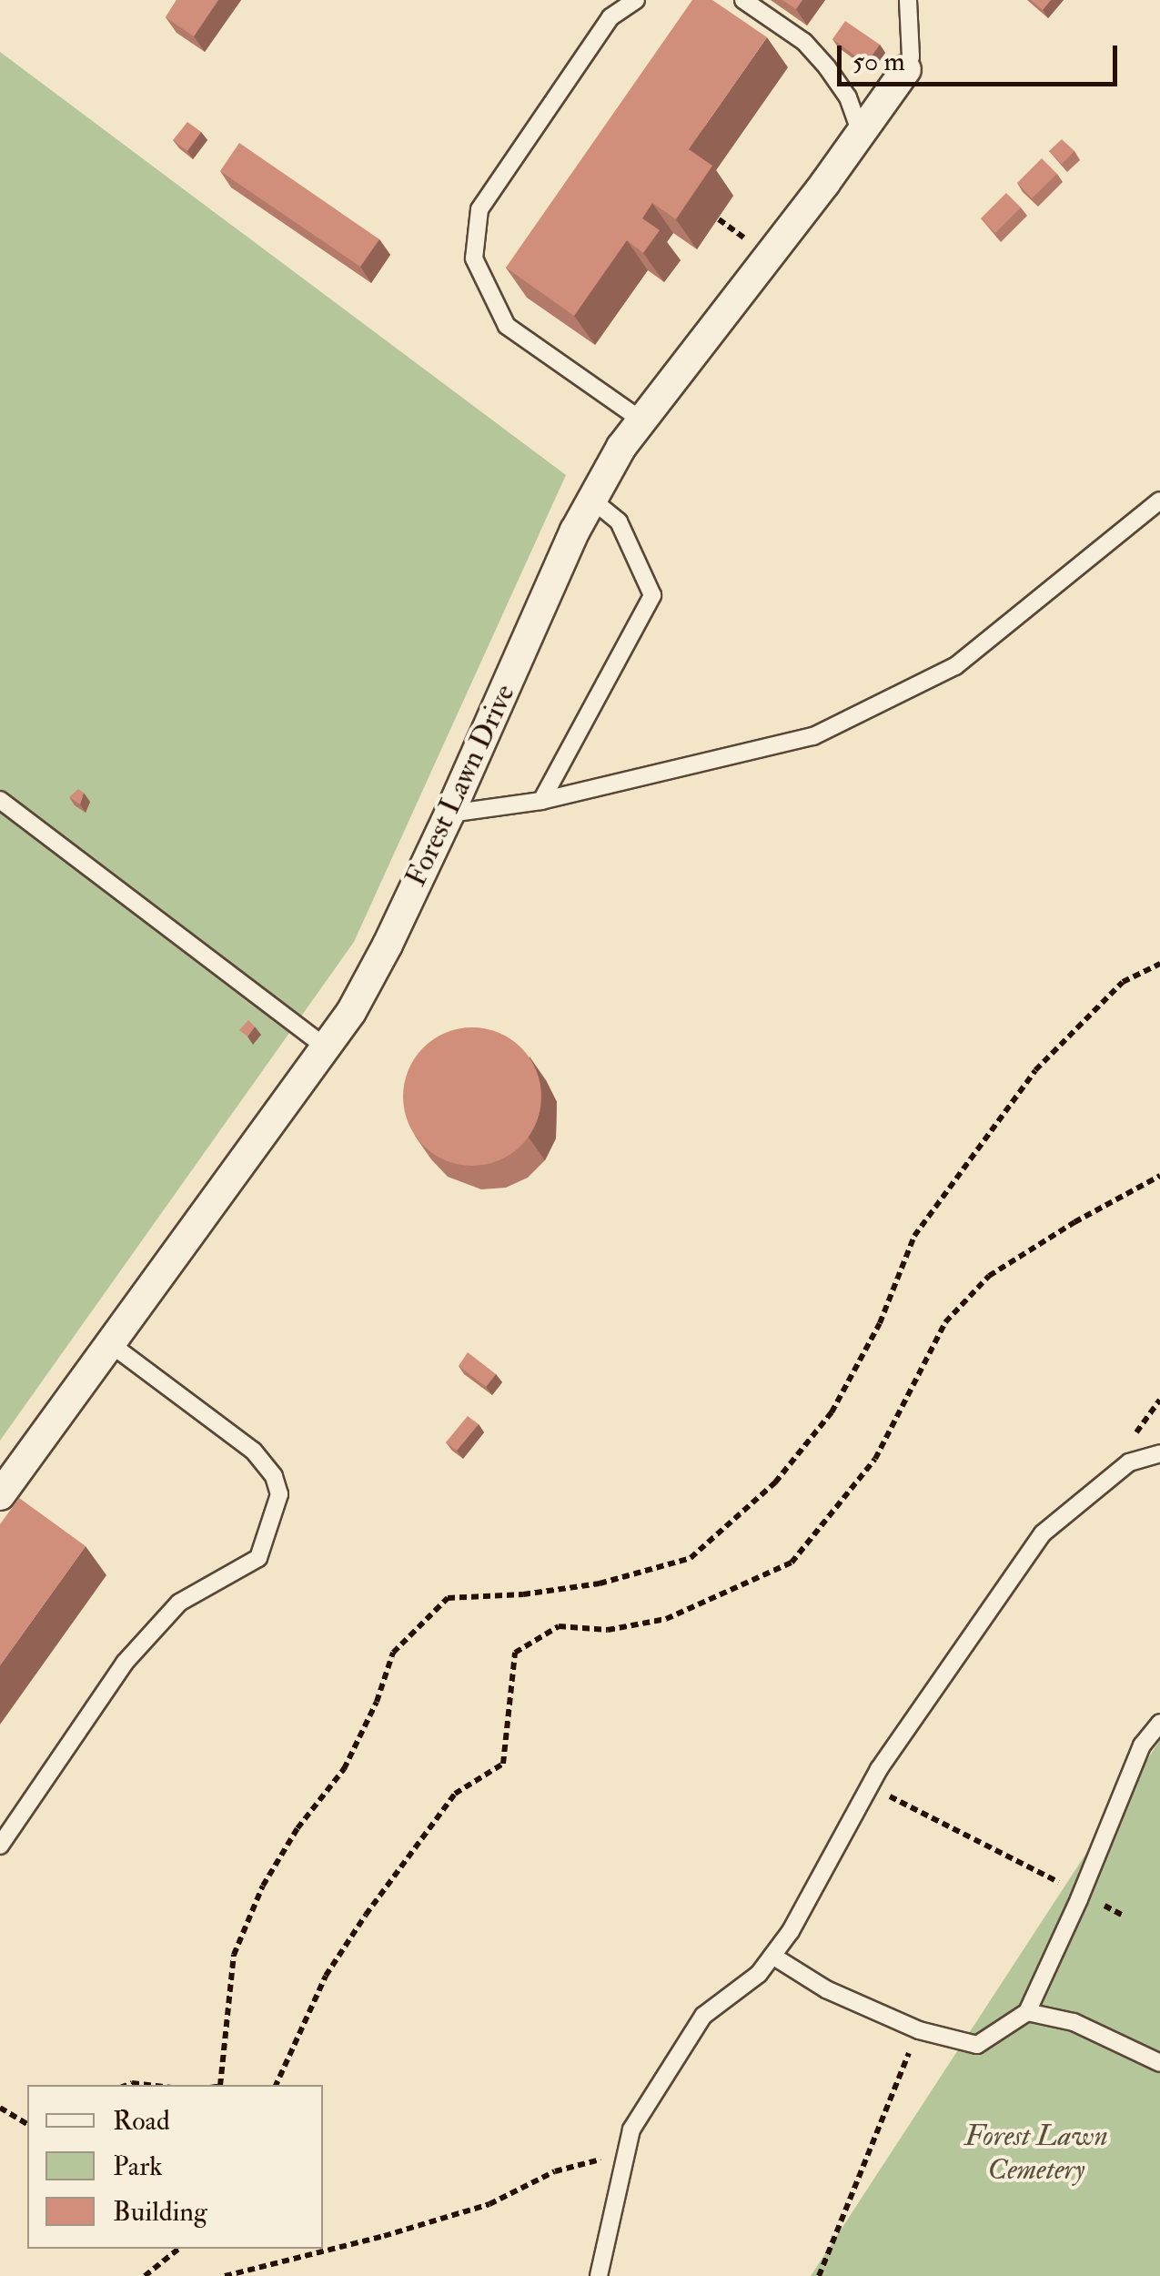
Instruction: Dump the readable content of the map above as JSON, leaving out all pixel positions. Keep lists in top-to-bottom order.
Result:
{
  "streets": {
    "street": ["Forest Lawn Drive"]
  },
  "parks": ["Forest Lawn Cemetery"],
  "legend": ["Road", "Park", "Building"],
  "scale_bar": "50 m"
}
